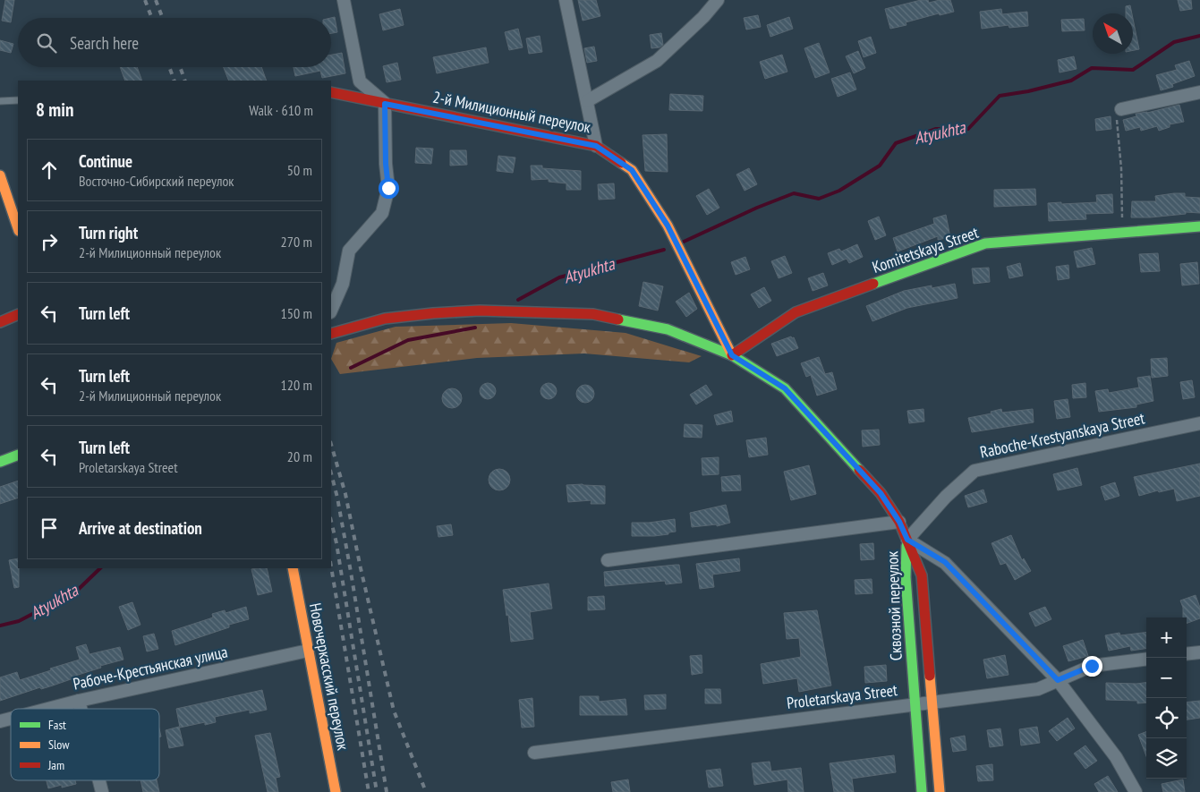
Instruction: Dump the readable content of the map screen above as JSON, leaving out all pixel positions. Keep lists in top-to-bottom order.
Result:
{
  "streets": {
    "street": [
      "2-й Милиционный переулок",
      "Komitetskaya Street",
      "Raboche-Krestyanskaya Street",
      "Сквозной переулок",
      "Рабоче-Крестьянская улица",
      "Новочеркасский переулок",
      "Proletarskaya Street"
    ]
  },
  "crossings": [
    ["2-й Милиционный переулок", "Komitetskaya Street"],
    ["Raboche-Krestyanskaya Street", "Сквозной переулок"],
    ["Сквозной переулок", "Proletarskaya Street"],
    ["Рабоче-Крестьянская улица", "Новочеркасский переулок"]
  ],
  "water": ["Atyukhta"],
  "legend": ["Fast", "Slow", "Jam"],
  "north": "top left",
  "page": {
    "search": "Search here",
    "heading": ["8 min", "Walk · 610 m"],
    "list": [
      ["Continue", "Восточно-Сибирский переулок", "50 m"],
      ["Turn right", "2-й Милиционный переулок", "270 m"],
      ["Turn left", "150 m"],
      ["Turn left", "2-й Милиционный переулок", "120 m"],
      ["Turn left", "Proletarskaya Street", "20 m"],
      "Arrive at destination"
    ],
    "map_buttons": ["+", "−"]
  }
}
